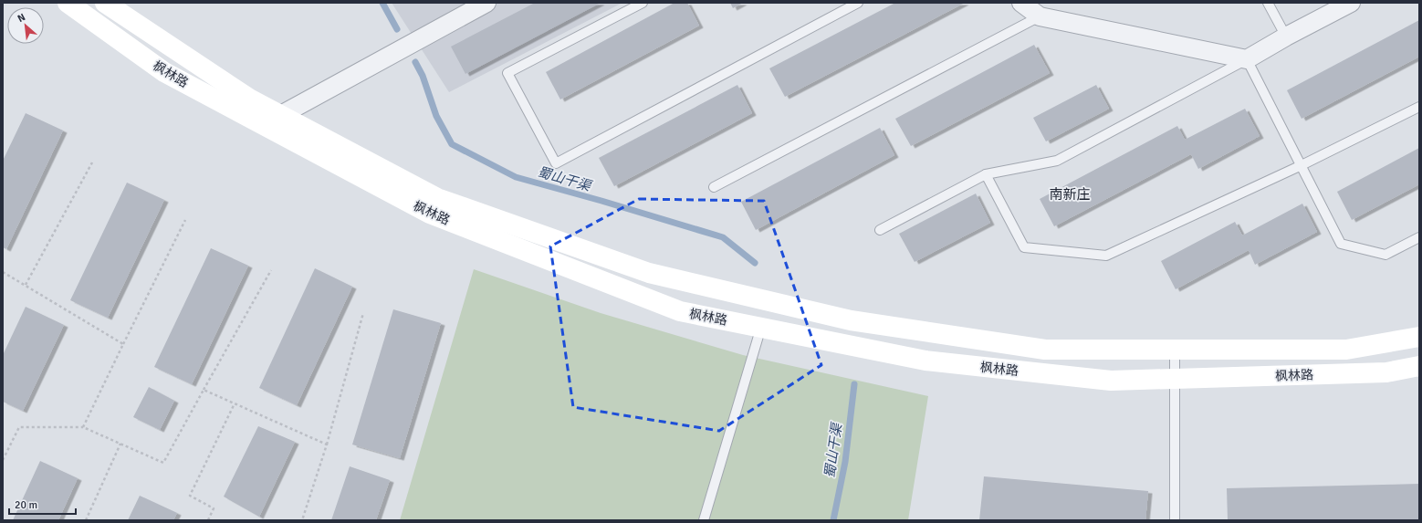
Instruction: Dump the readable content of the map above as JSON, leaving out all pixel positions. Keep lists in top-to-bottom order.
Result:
{
  "streets": {
    "main road": ["枫林路"]
  },
  "districts": ["南新庄"],
  "water": ["蜀山干渠"],
  "scale_bar": "20 m",
  "north": "top left"
}
